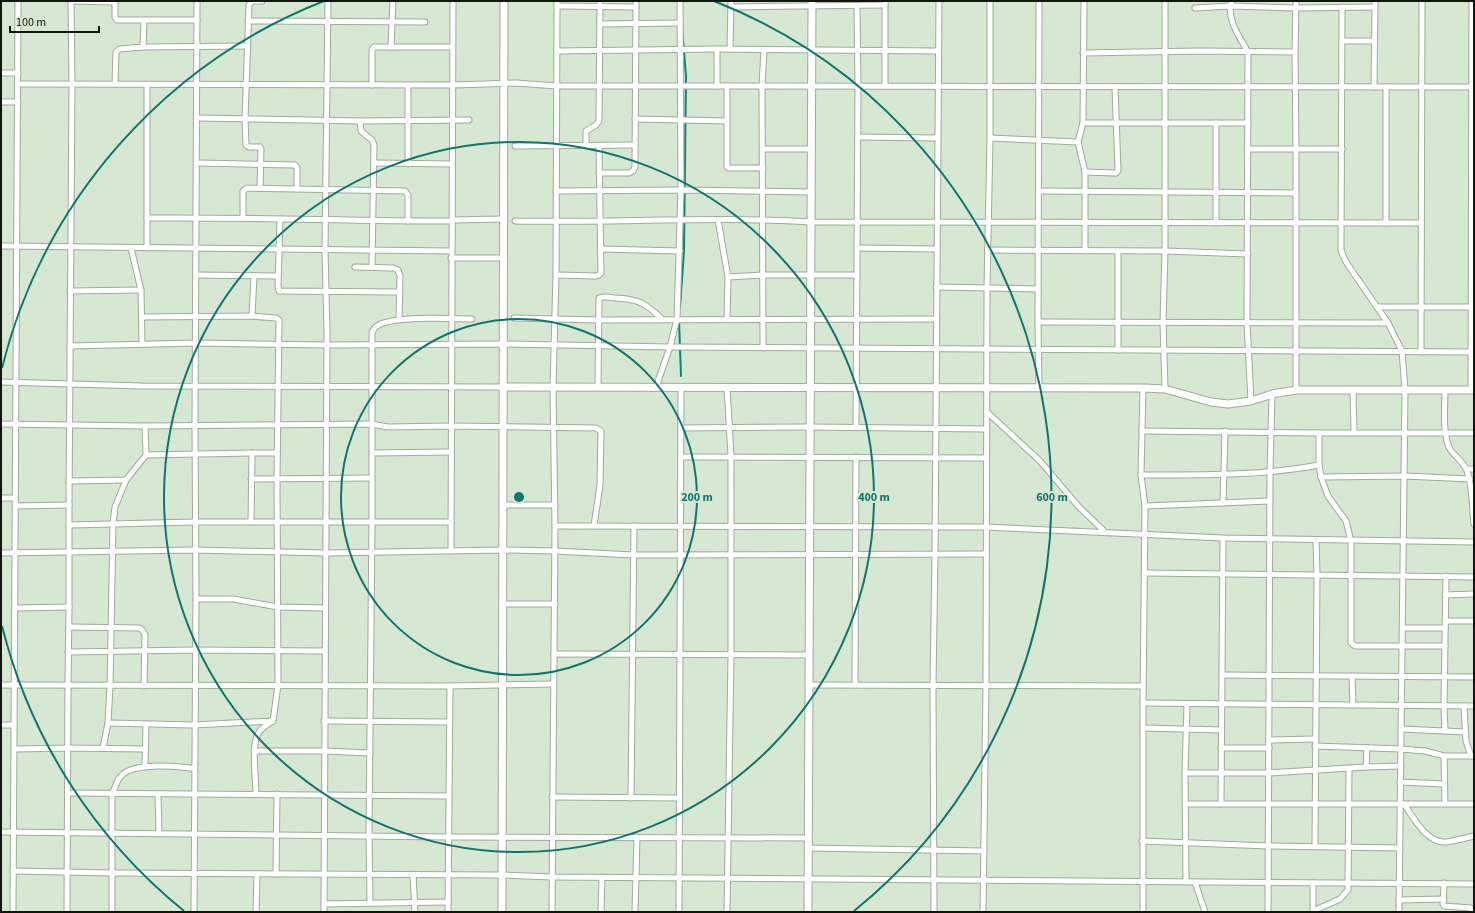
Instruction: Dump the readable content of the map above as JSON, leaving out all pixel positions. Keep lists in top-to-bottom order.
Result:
{
  "scale_bar": "100 m",
  "rings": ["200 m", "400 m", "600 m"]
}
